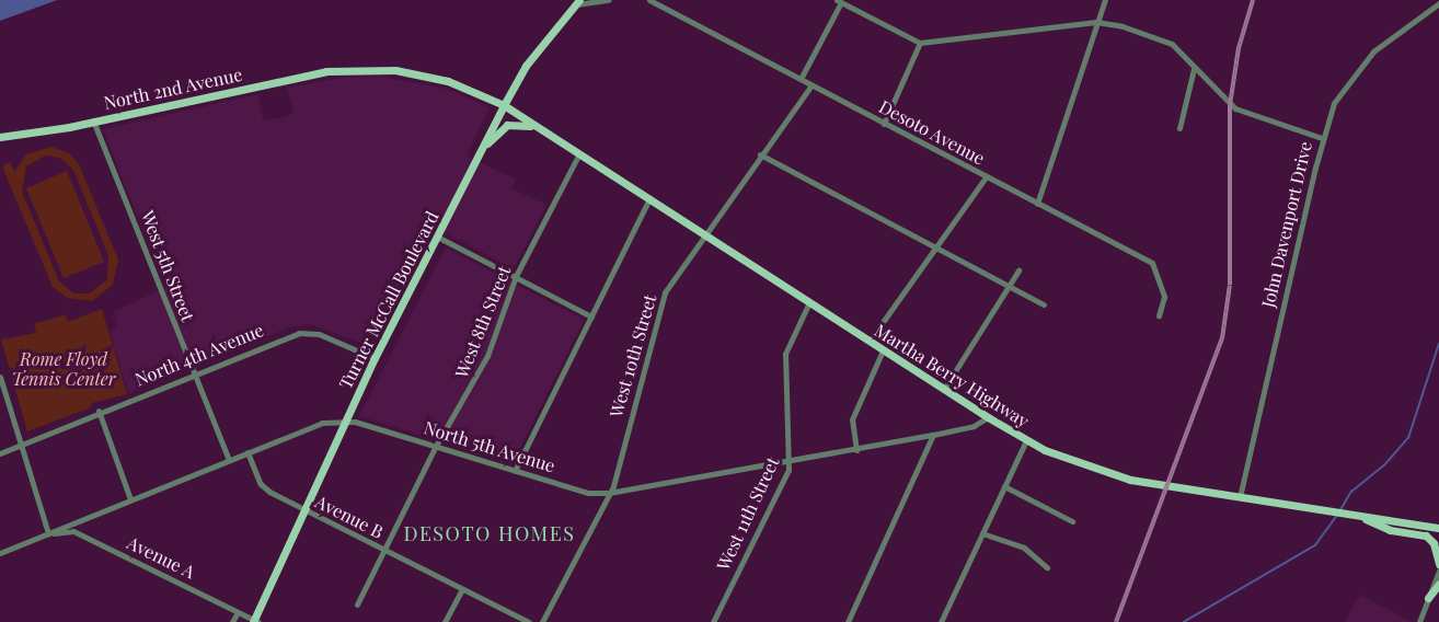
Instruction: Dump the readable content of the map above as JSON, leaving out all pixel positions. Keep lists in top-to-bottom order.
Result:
{
  "streets": {
    "main road": ["North 2nd Avenue", "Turner McCall Boulevard", "Martha Berry Highway"],
    "street": [
      "Desoto Avenue",
      "John Davenport Drive",
      "West 5th Street",
      "West 8th Street",
      "North 4th Avenue",
      "West 10th Street",
      "North 5th Avenue",
      "West 11th Street",
      "Avenue B",
      "Avenue A"
    ]
  },
  "crossings": [
    ["North 2nd Avenue", "West 5th Street"],
    ["North 2nd Avenue", "Turner McCall Boulevard"],
    ["North 2nd Avenue", "Martha Berry Highway"],
    ["Desoto Avenue", "West 10th Street"],
    ["John Davenport Drive", "Martha Berry Highway"],
    ["West 5th Street", "North 4th Avenue"],
    ["West 5th Street", "North 5th Avenue"],
    ["Turner McCall Boulevard", "North 4th Avenue"],
    ["Turner McCall Boulevard", "Martha Berry Highway"],
    ["Turner McCall Boulevard", "North 5th Avenue"],
    ["Turner McCall Boulevard", "Avenue B"],
    ["Turner McCall Boulevard", "Avenue A"],
    ["West 8th Street", "Martha Berry Highway"],
    ["West 8th Street", "North 5th Avenue"],
    ["West 8th Street", "Avenue B"],
    ["West 10th Street", "Martha Berry Highway"],
    ["West 10th Street", "North 5th Avenue"],
    ["Martha Berry Highway", "North 5th Avenue"],
    ["Martha Berry Highway", "West 11th Street"],
    ["North 5th Avenue", "West 11th Street"],
    ["North 5th Avenue", "Avenue B"],
    ["North 5th Avenue", "Avenue A"]
  ],
  "districts": ["DESOTO HOMES"],
  "parks": ["Rome Floyd Tennis Center"]
}
